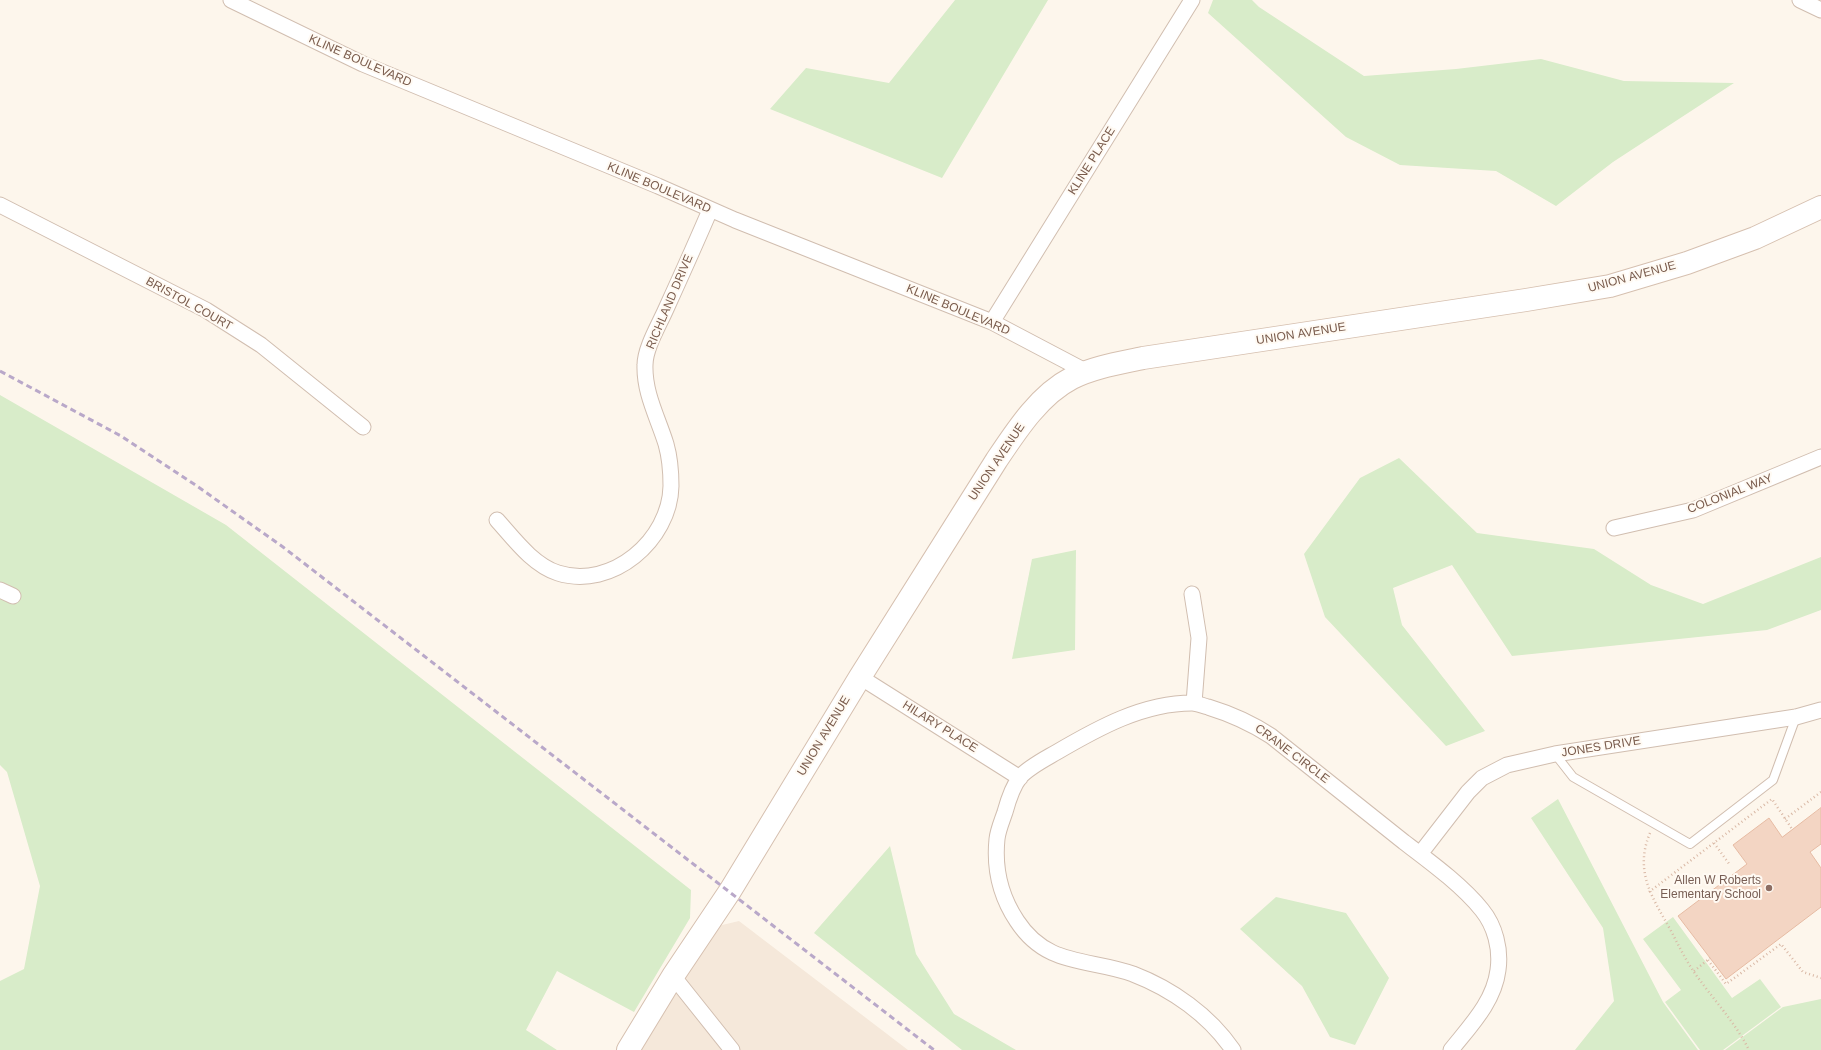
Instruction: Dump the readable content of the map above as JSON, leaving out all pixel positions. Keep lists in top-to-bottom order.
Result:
{
  "streets": {
    "main road": ["UNION AVENUE"],
    "street": [
      "KLINE BOULEVARD",
      "KLINE PLACE",
      "RICHLAND DRIVE",
      "BRISTOL COURT",
      "COLONIAL WAY",
      "HILARY PLACE",
      "JONES DRIVE",
      "CRANE CIRCLE"
    ]
  },
  "crossings": [
    ["KLINE BOULEVARD", "KLINE PLACE"],
    ["KLINE BOULEVARD", "UNION AVENUE"],
    ["KLINE BOULEVARD", "RICHLAND DRIVE"],
    ["UNION AVENUE", "HILARY PLACE"],
    ["HILARY PLACE", "CRANE CIRCLE"],
    ["JONES DRIVE", "CRANE CIRCLE"]
  ],
  "places": ["Allen W Roberts Elementary School"]
}
